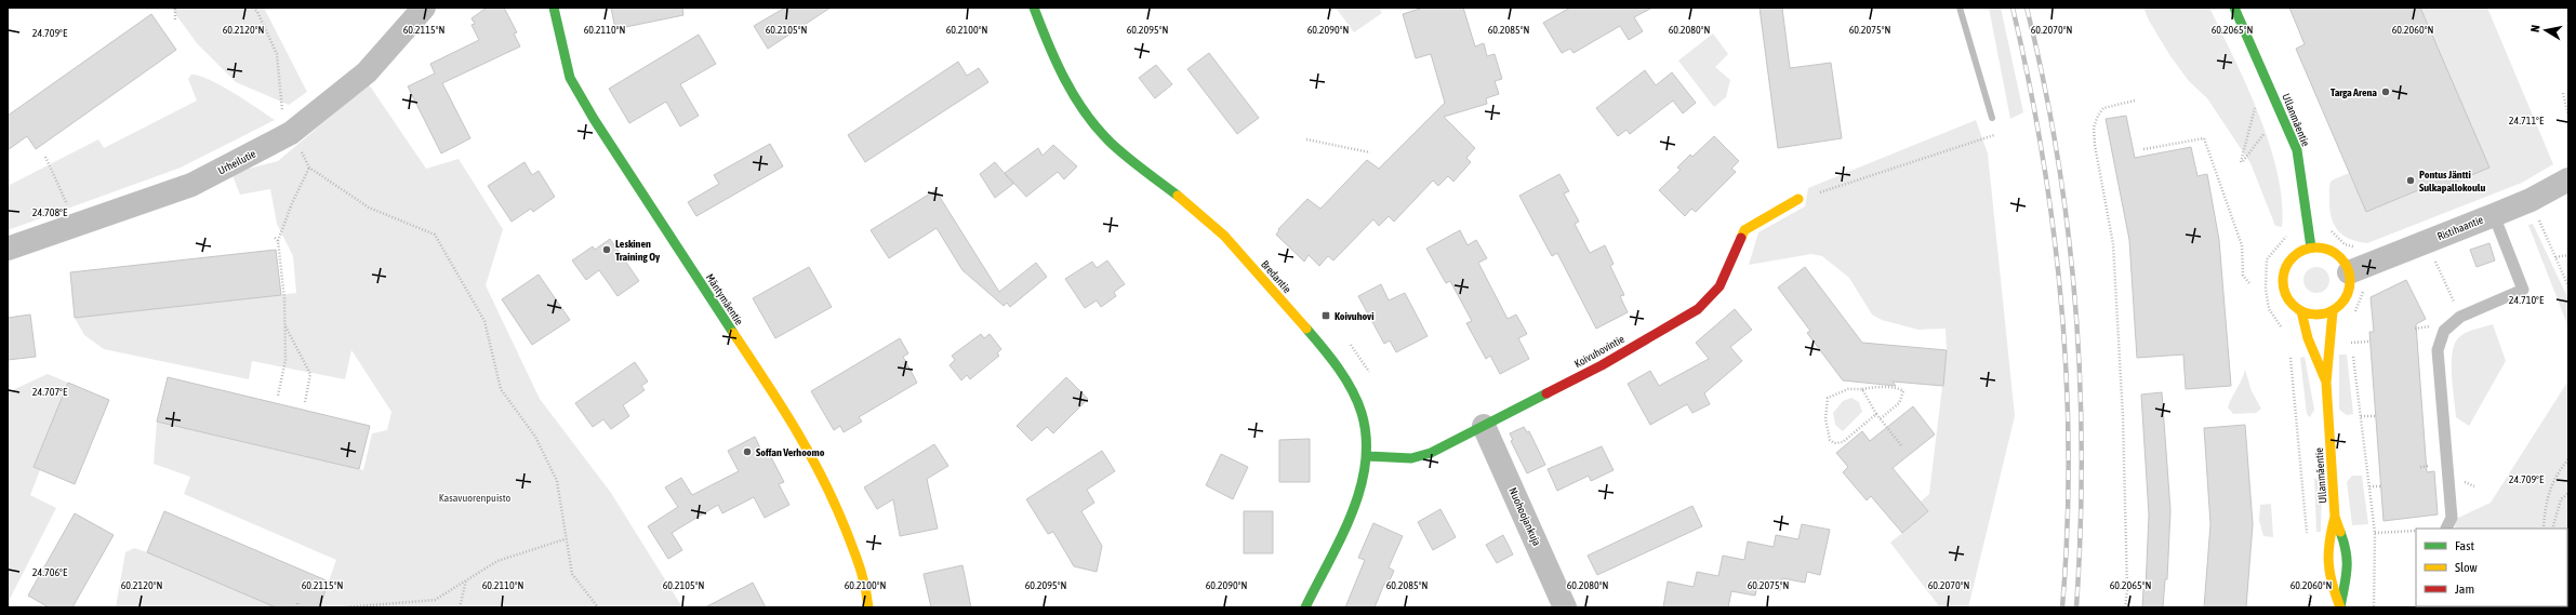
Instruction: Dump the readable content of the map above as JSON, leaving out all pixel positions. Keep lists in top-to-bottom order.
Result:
{
  "streets": {
    "street": [
      "Ullanmäentie",
      "Urheilutie",
      "Ristihaantie",
      "Bredantie",
      "Mäntymäentie",
      "Koivuhovintie",
      "Nuohoojankuja"
    ]
  },
  "crossings": [
    ["Ullanmäentie", "Ristihaantie"],
    ["Bredantie", "Koivuhovintie"],
    ["Koivuhovintie", "Nuohoojankuja"]
  ],
  "parks": ["Kasavuorenpuisto"],
  "places": {
    "other": [
      "Targa Arena",
      "Pontus Jäntti Sulkapallokoulu",
      "Leskinen Training Oy",
      "Soffan Verhoomo"
    ],
    "transit": ["Koivuhovi"]
  },
  "legend": ["Fast", "Slow", "Jam"],
  "north": "left",
  "coordinates": [
    "60.2120°N",
    "60.2115°N",
    "60.2110°N",
    "60.2105°N",
    "60.2100°N",
    "60.2095°N",
    "60.2090°N",
    "60.2085°N",
    "60.2080°N",
    "60.2075°N",
    "60.2070°N",
    "60.2065°N",
    "60.2060°N",
    "24.709°E",
    "24.711°E",
    "24.708°E",
    "24.710°E",
    "24.707°E",
    "24.706°E"
  ]
}
